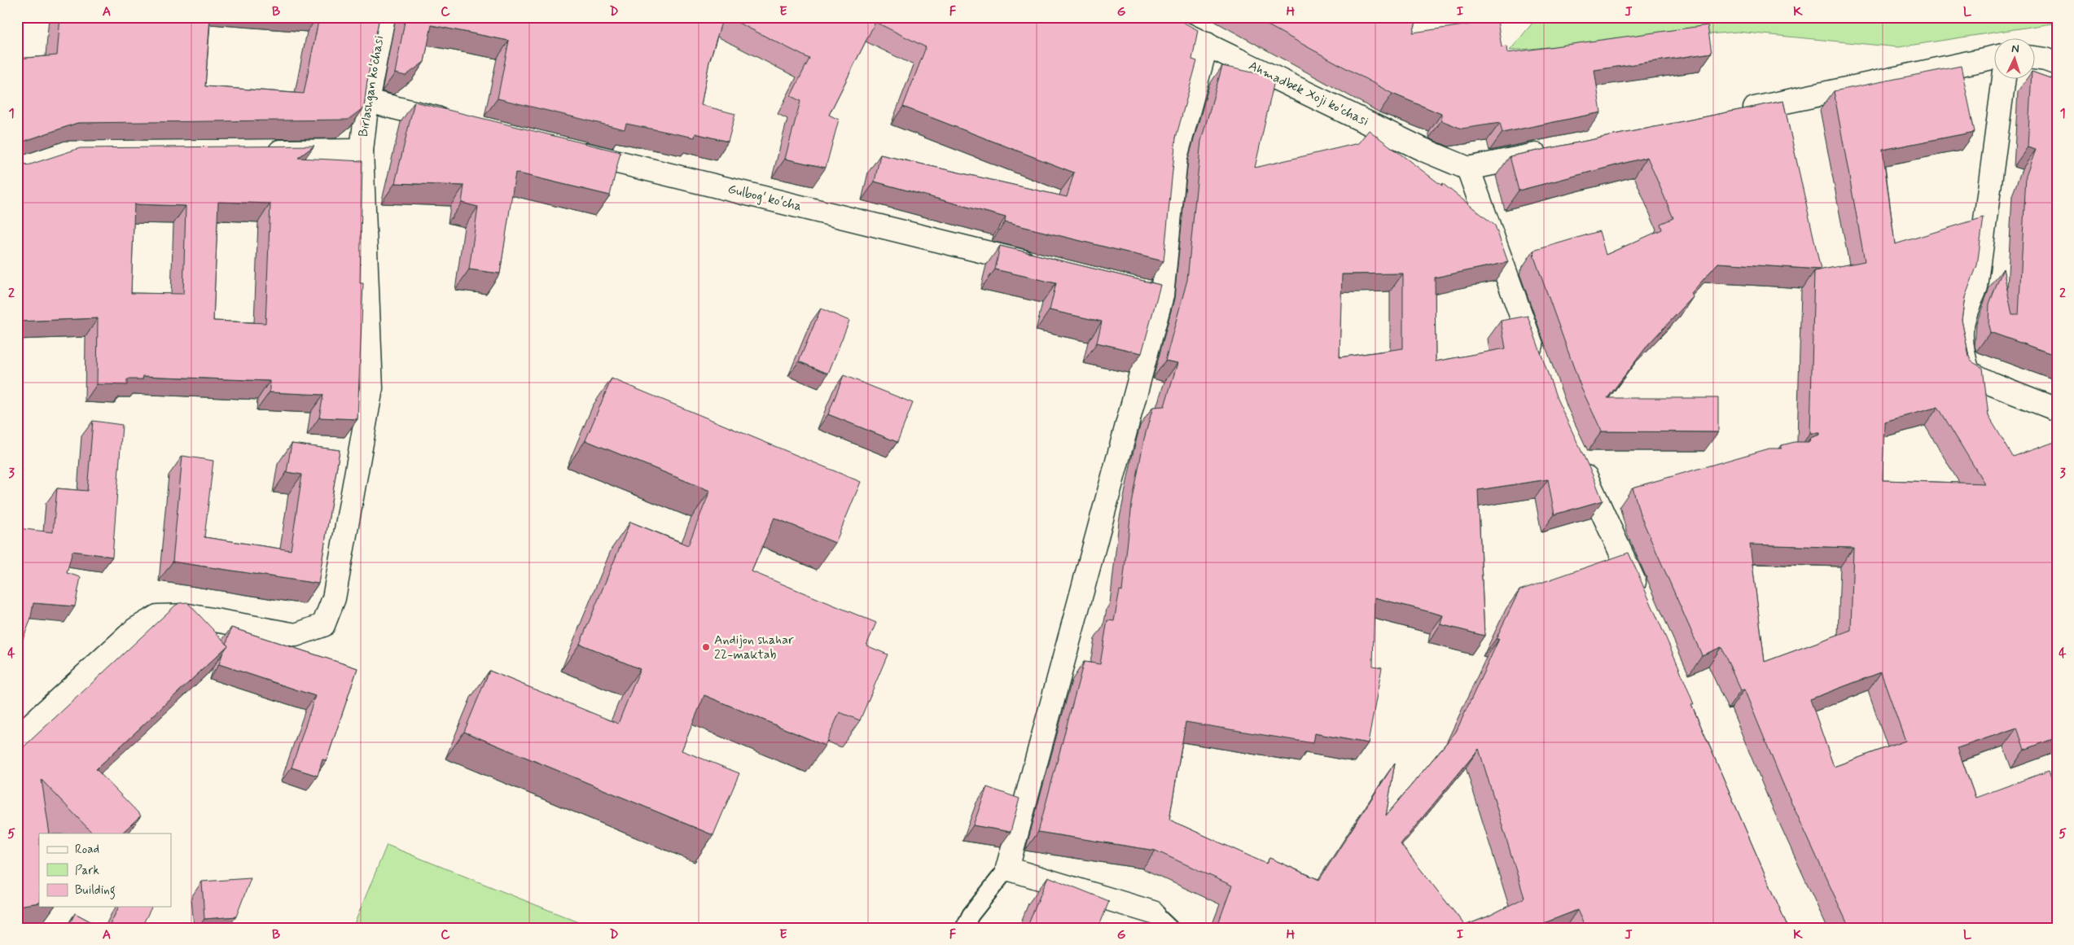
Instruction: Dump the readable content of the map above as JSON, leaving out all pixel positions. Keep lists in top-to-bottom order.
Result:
{
  "streets": {
    "street": ["Birlashgan koʻchasi", "Ahmadbek Xoji ko'chasi", "Gulbogʻ koʻcha"]
  },
  "places": ["Andijon shahar 22-maktab"],
  "legend": ["Road", "Park", "Building"],
  "north": "top",
  "grid": {
    "columns": [
      "A",
      "B",
      "C",
      "D",
      "E",
      "F",
      "G",
      "H",
      "I",
      "J",
      "K",
      "L"
    ],
    "rows": [
      "1",
      "2",
      "3",
      "4",
      "5"
    ]
  }
}
